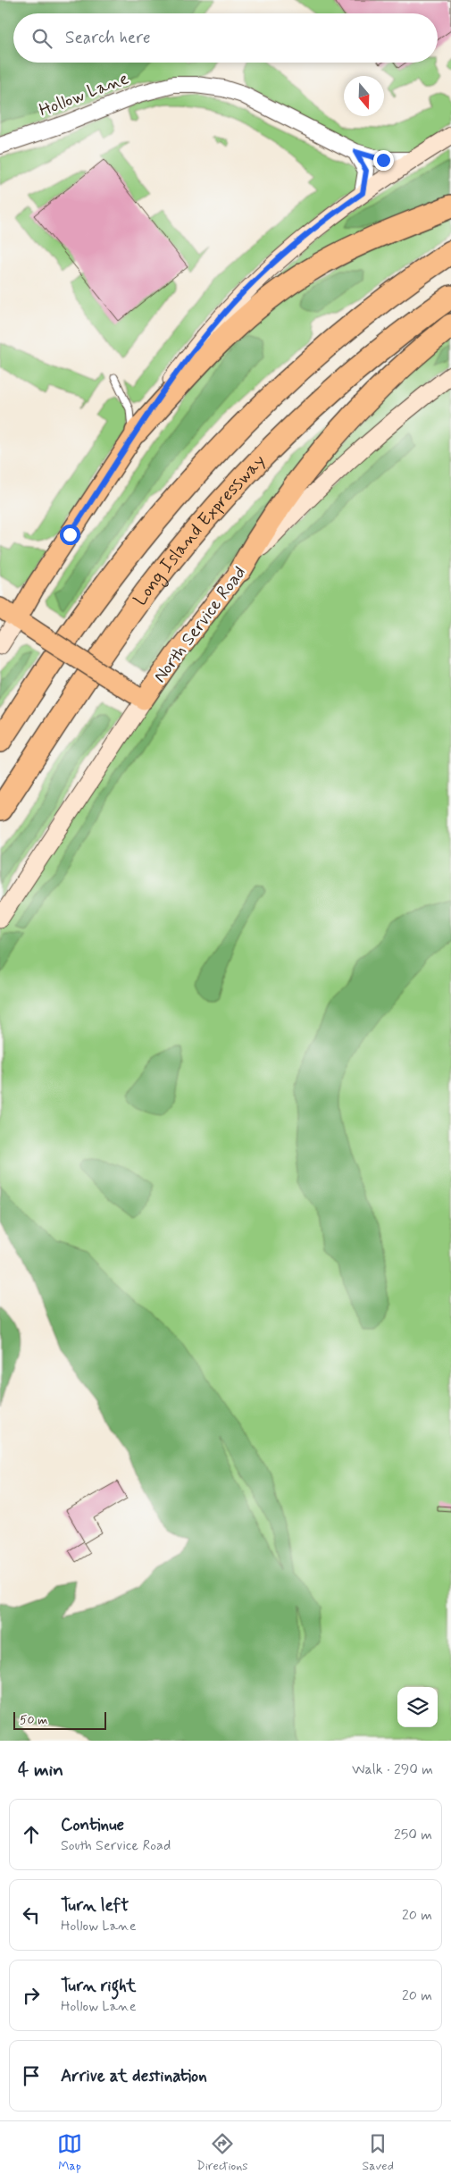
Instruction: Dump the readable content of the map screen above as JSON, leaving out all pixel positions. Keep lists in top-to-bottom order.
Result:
{
  "streets": {
    "highway": ["Long Island Expressway"],
    "main road": ["North Service Road"],
    "street": ["Hollow Lane"]
  },
  "scale_bar": "50 m",
  "north": "bottom",
  "page": {
    "search": "Search here",
    "scale": "50 m",
    "heading": ["4 min", "Walk · 290 m"],
    "list": [
      ["Continue", "South Service Road", "250 m"],
      ["Turn left", "Hollow Lane", "20 m"],
      ["Turn right", "Hollow Lane", "20 m"],
      "Arrive at destination"
    ],
    "nav": ["Map", "Directions", "Saved"]
  }
}
